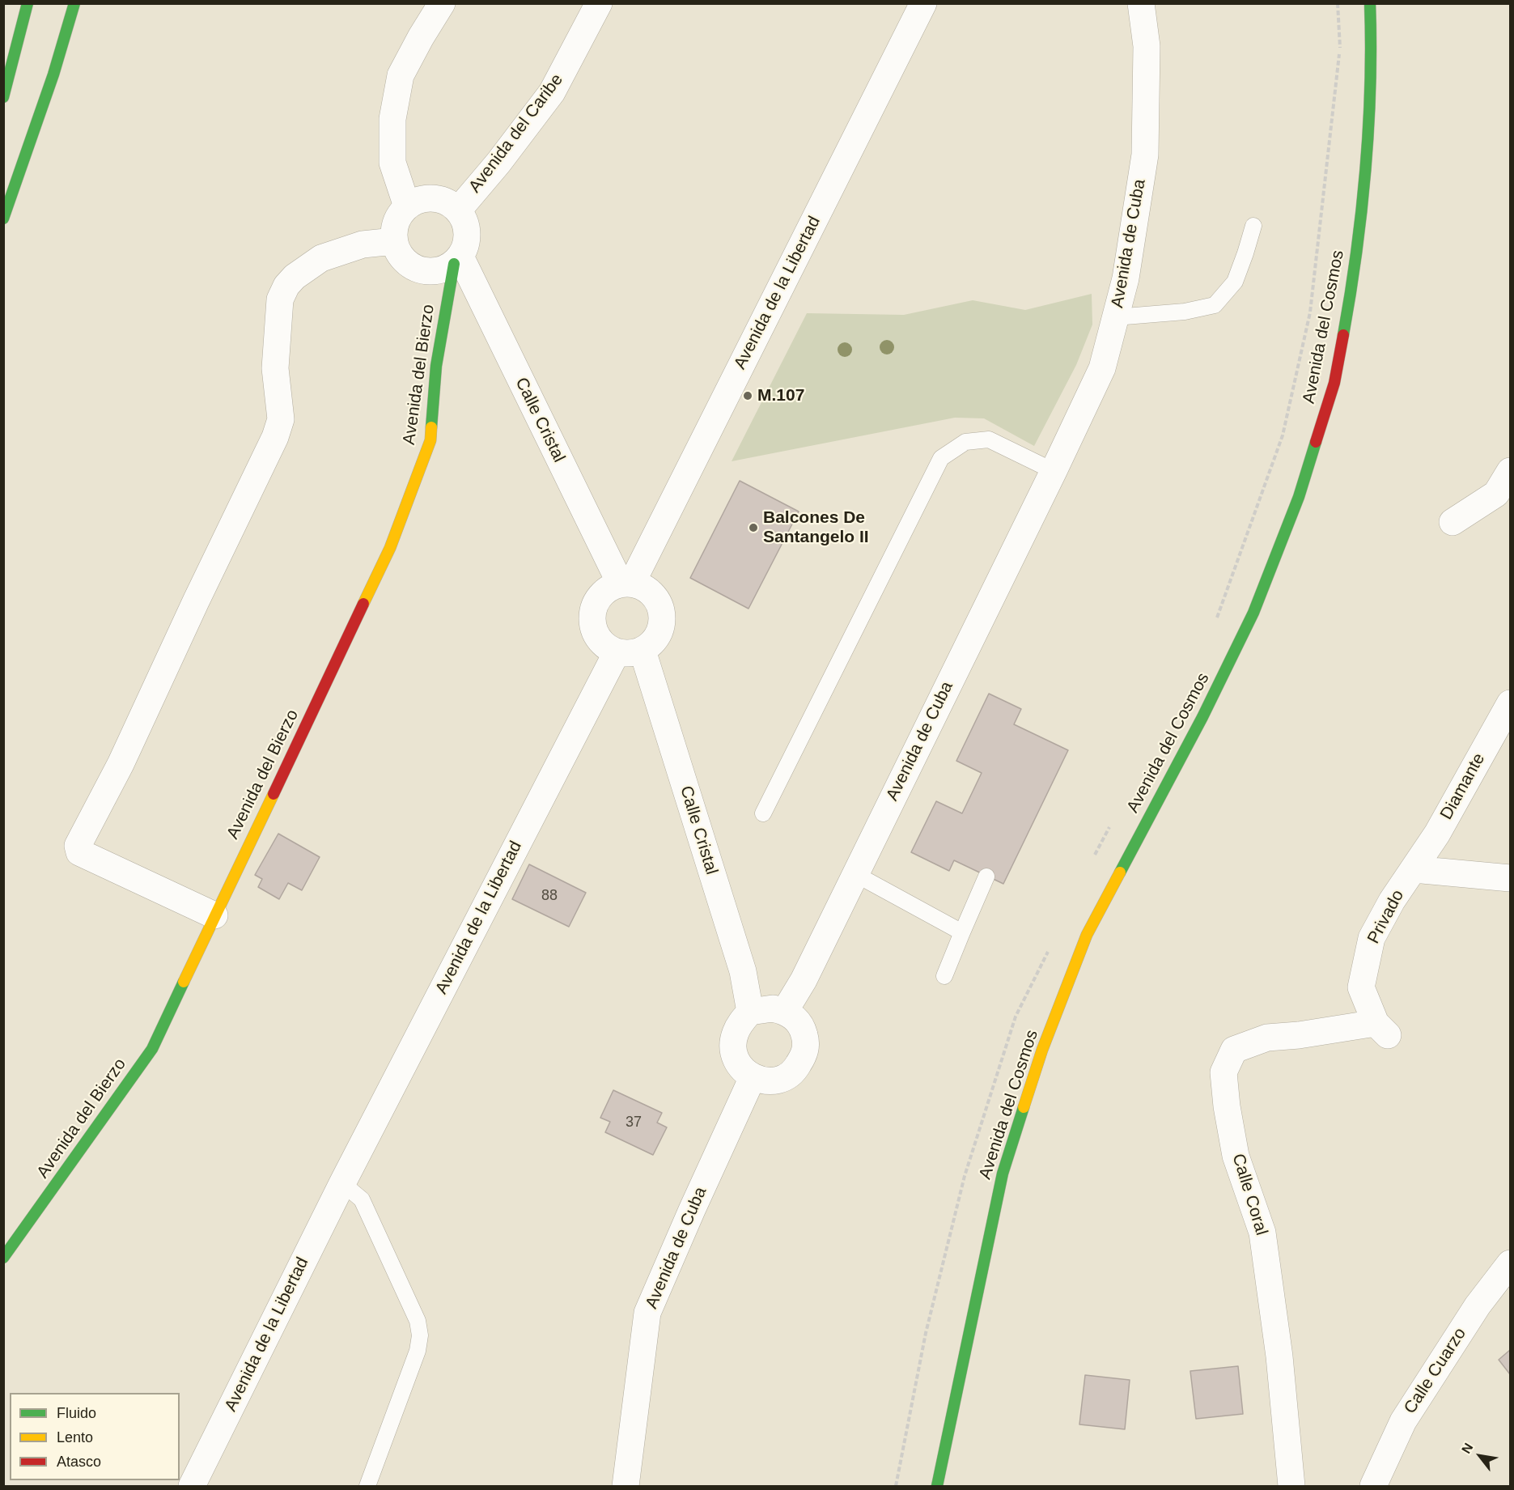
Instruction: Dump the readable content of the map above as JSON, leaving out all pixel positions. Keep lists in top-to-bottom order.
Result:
{
  "streets": {
    "main road": ["Avenida del Cosmos", "Avenida del Bierzo"],
    "street": [
      "Avenida del Caribe",
      "Avenida de Cuba",
      "Avenida de la Libertad",
      "Calle Cristal",
      "Diamante",
      "Privado",
      "Calle Coral",
      "Calle Cuarzo"
    ]
  },
  "crossings": [
    ["Avenida del Caribe", "Avenida del Bierzo"],
    ["Avenida del Caribe", "Calle Cristal"],
    ["Avenida de Cuba", "Calle Cristal"],
    ["Avenida de la Libertad", "Calle Cristal"],
    ["Avenida del Bierzo", "Calle Cristal"],
    ["Diamante", "Privado"],
    ["Privado", "Calle Coral"]
  ],
  "places": ["M.107", "Balcones De Santangelo II"],
  "house_numbers": ["88", "37"],
  "legend": ["Fluido", "Lento", "Atasco"],
  "north": "top left"
}
